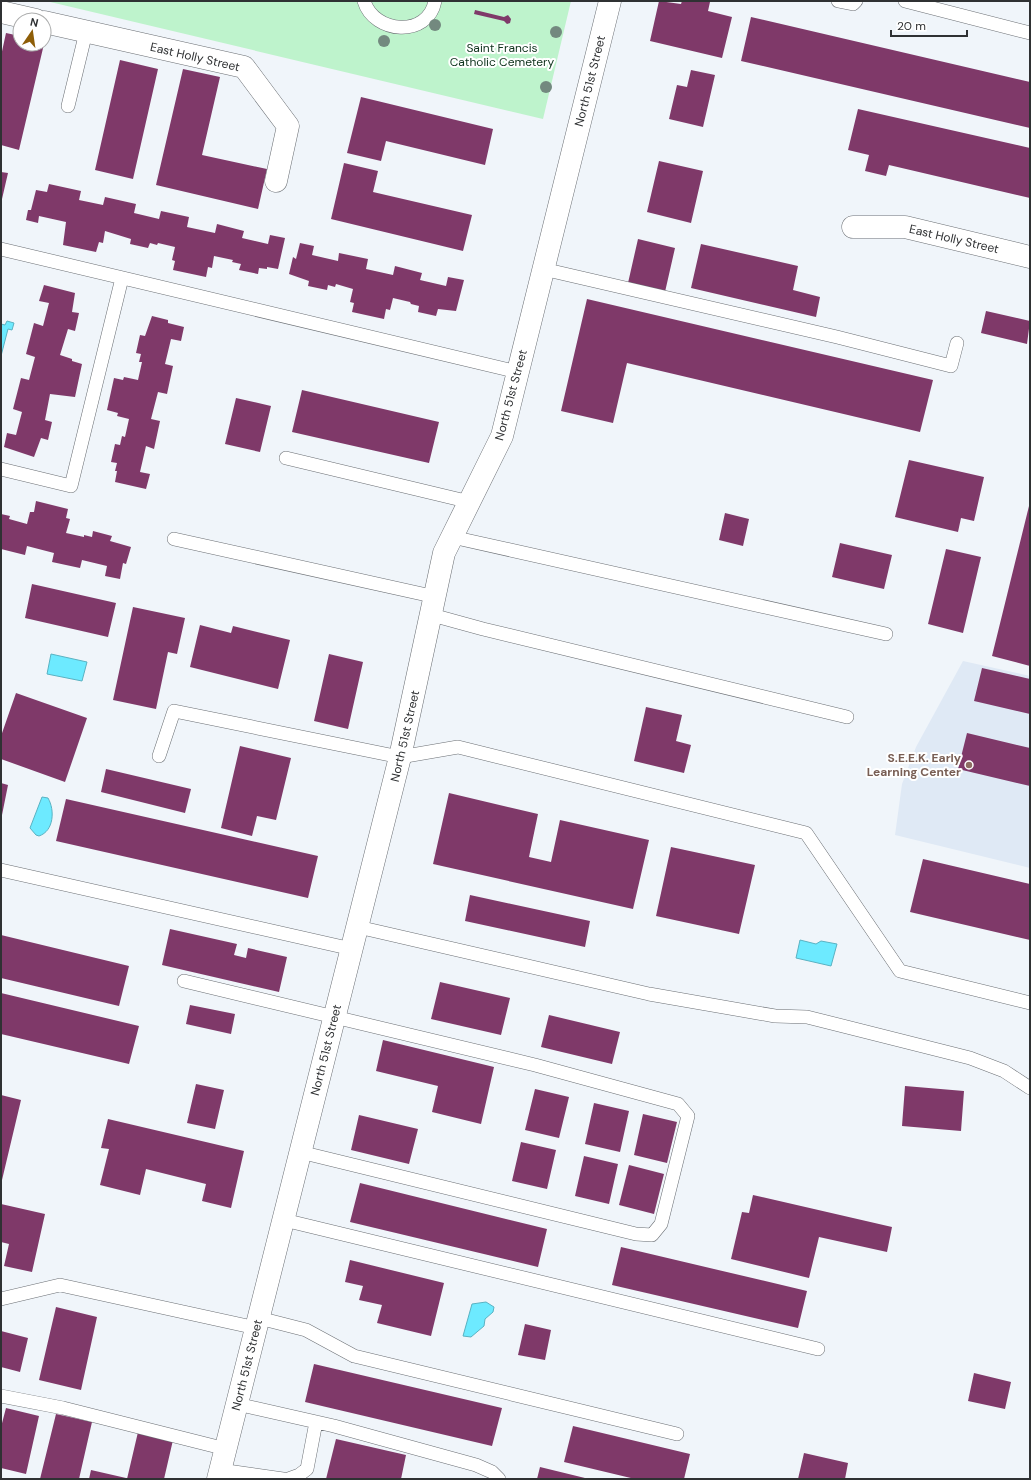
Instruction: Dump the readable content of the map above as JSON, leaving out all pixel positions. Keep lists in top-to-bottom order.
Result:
{
  "streets": {
    "street": ["East Holly Street", "North 51st Street"]
  },
  "parks": ["Saint Francis Catholic Cemetery"],
  "places": ["S.E.E.K. Early Learning Center"],
  "scale_bar": "20 m",
  "north": "top"
}
